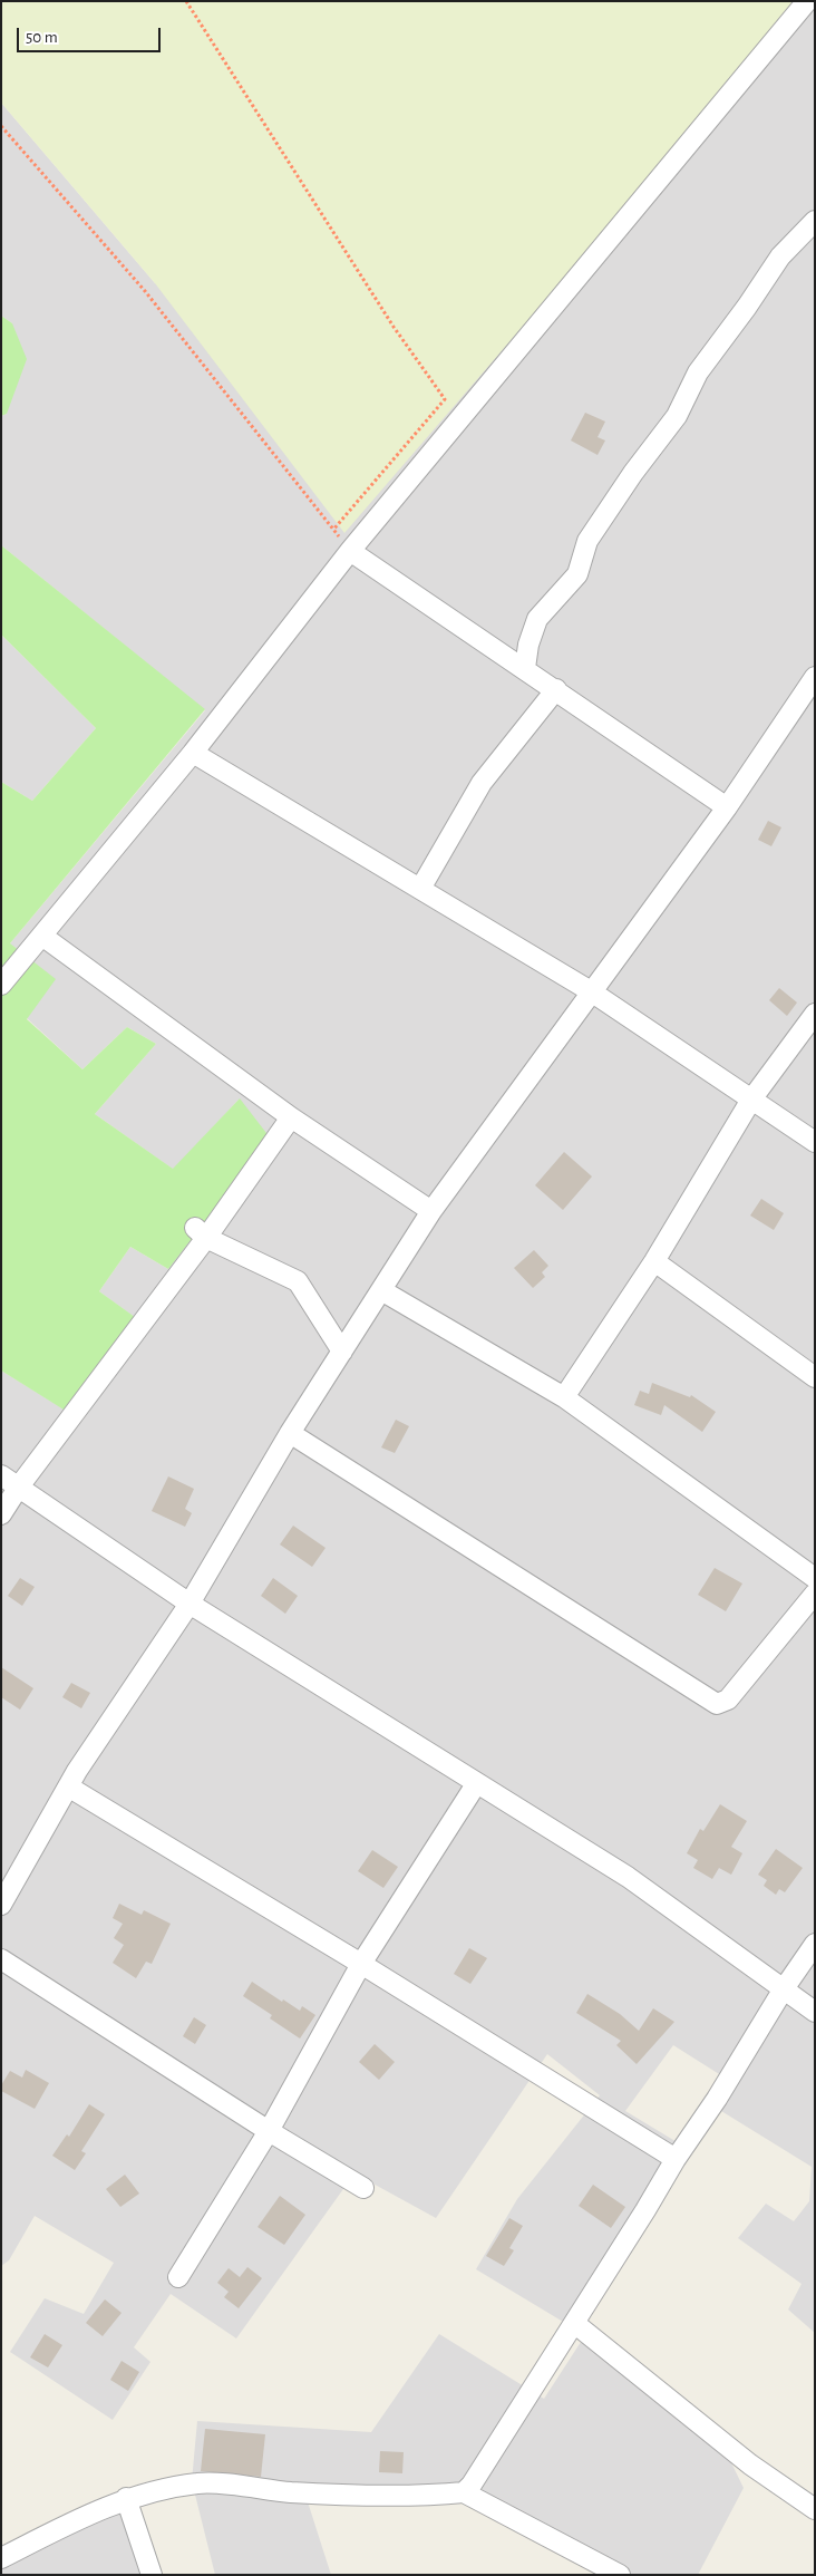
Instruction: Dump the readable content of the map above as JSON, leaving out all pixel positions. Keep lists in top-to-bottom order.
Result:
{
  "scale_bar": "50 m"
}
